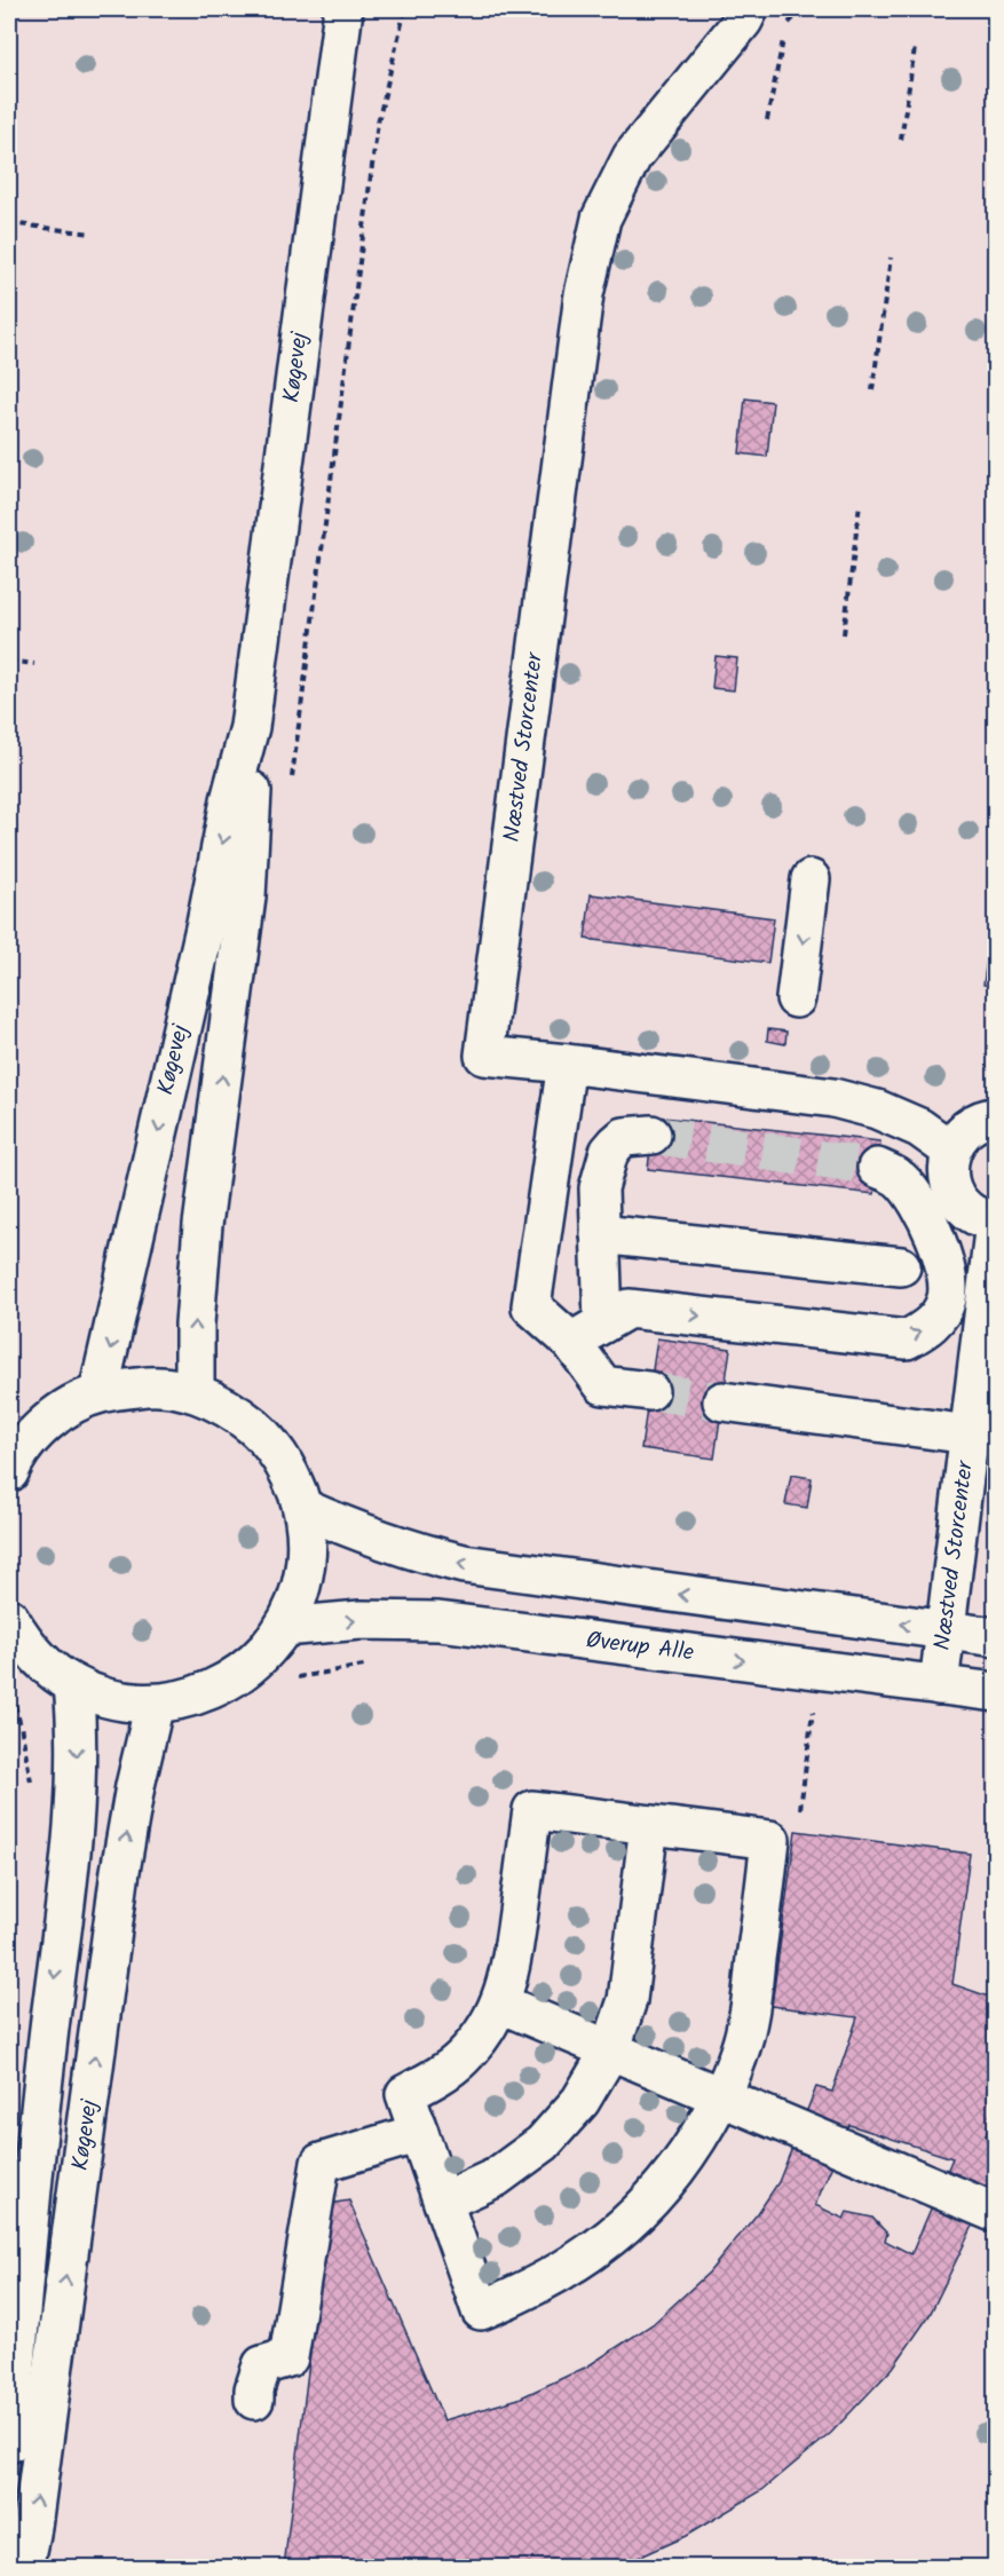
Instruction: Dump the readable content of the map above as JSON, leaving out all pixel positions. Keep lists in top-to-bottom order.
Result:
{
  "streets": {
    "street": ["Køgevej", "Næstved Storcenter", "Øverup Alle"]
  },
  "crossings": [
    ["Næstved Storcenter", "Øverup Alle"]
  ]
}
